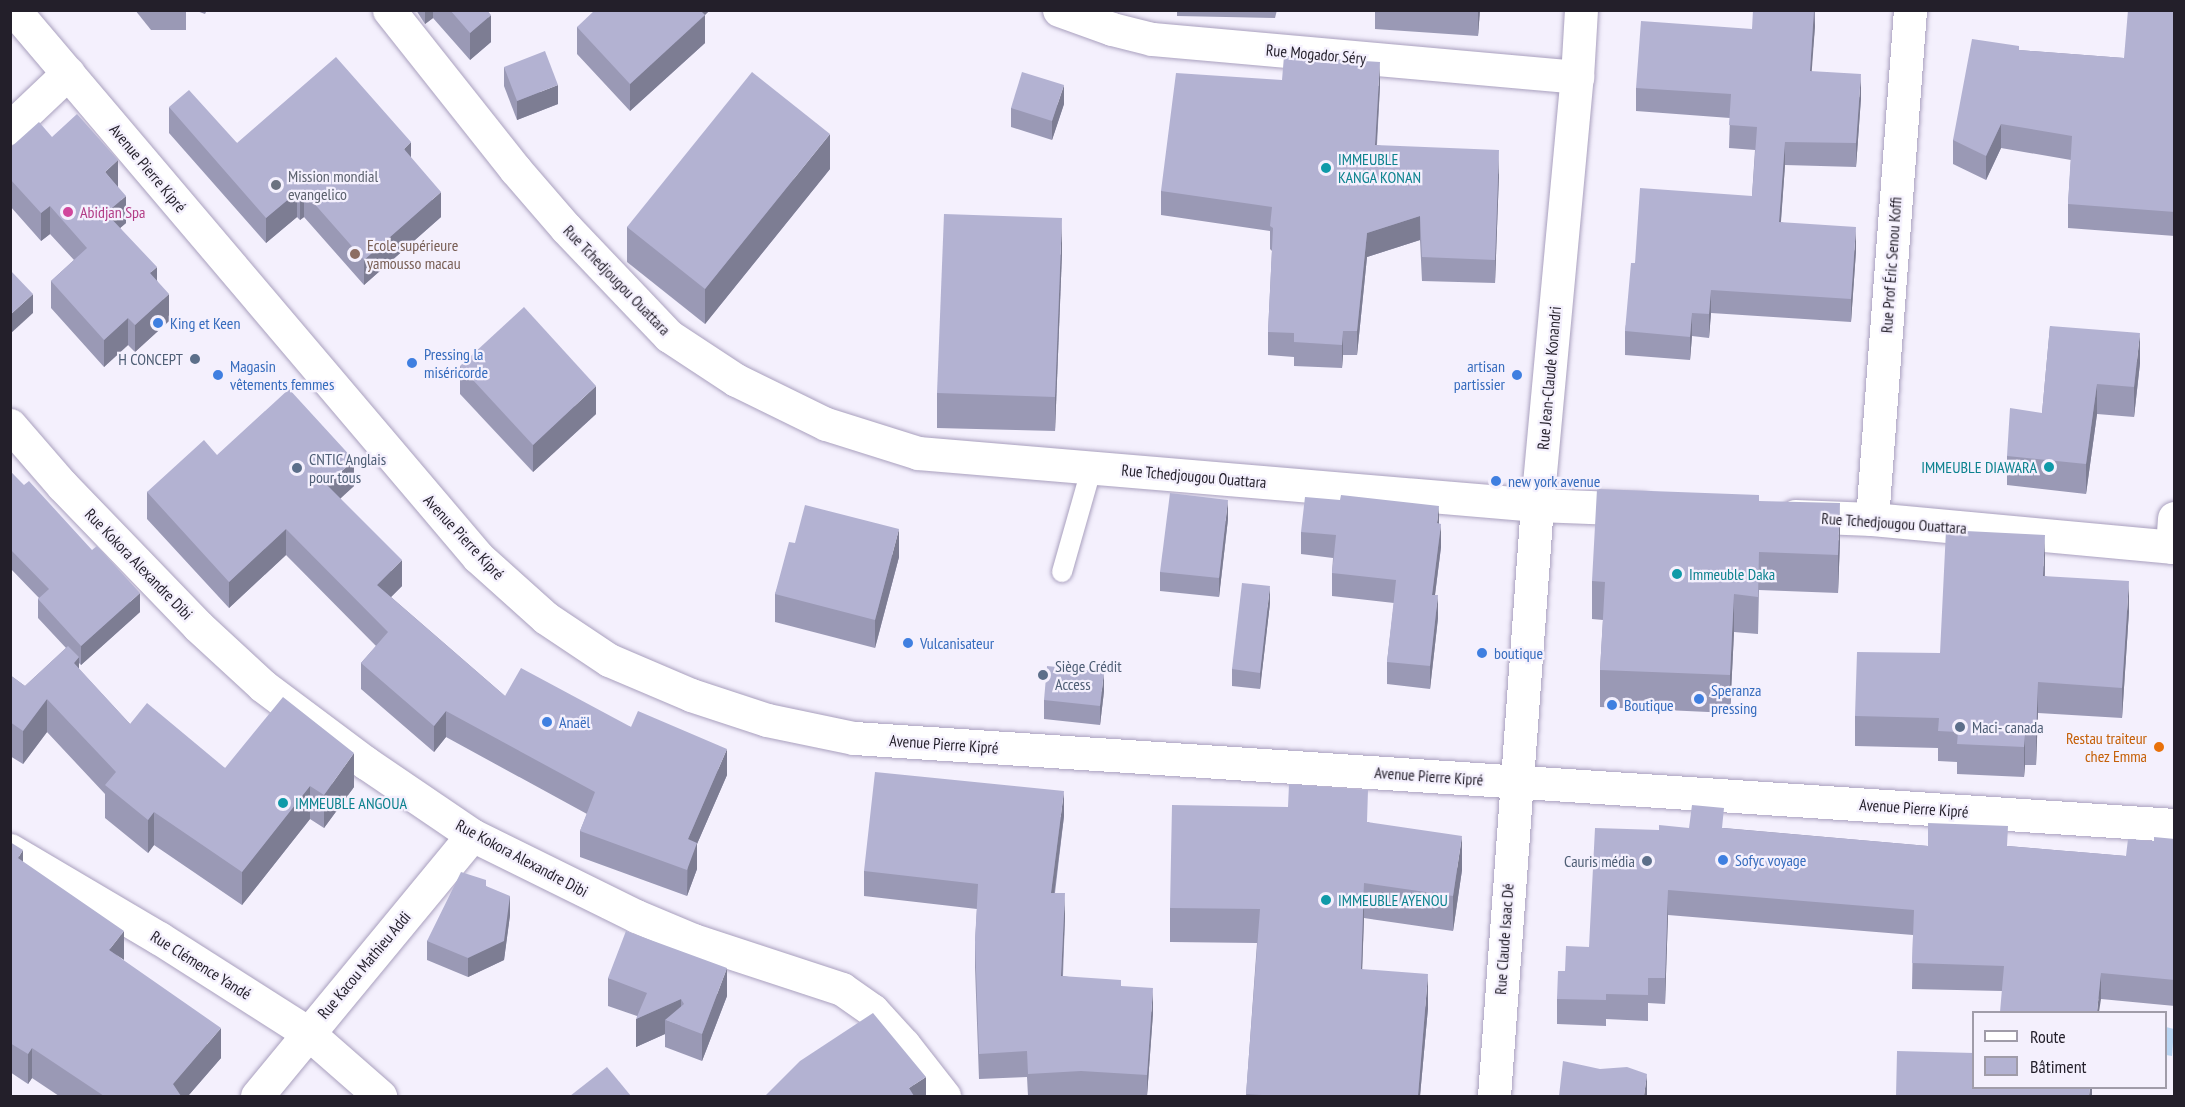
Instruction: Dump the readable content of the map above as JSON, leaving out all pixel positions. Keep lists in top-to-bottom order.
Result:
{
  "streets": {
    "street": [
      "Rue Mogador Séry",
      "Avenue Pierre Kipré",
      "Rue Prof Éric Senou Koffi",
      "Rue Tchedjougou Ouattara",
      "Rue Jean-Claude Konandri",
      "Rue Kokora Alexandre Dibi",
      "Rue Claude Isaac Dé",
      "Rue Clémence Yandé",
      "Rue Kacou Mathieu Addi"
    ]
  },
  "crossings": [
    ["Rue Mogador Séry", "Rue Jean-Claude Konandri"],
    ["Avenue Pierre Kipré", "Rue Jean-Claude Konandri"],
    ["Avenue Pierre Kipré", "Rue Claude Isaac Dé"],
    ["Rue Prof Éric Senou Koffi", "Rue Tchedjougou Ouattara"],
    ["Rue Tchedjougou Ouattara", "Rue Jean-Claude Konandri"],
    ["Rue Jean-Claude Konandri", "Rue Claude Isaac Dé"],
    ["Rue Kokora Alexandre Dibi", "Rue Kacou Mathieu Addi"],
    ["Rue Clémence Yandé", "Rue Kacou Mathieu Addi"]
  ],
  "places": [
    "IMMEUBLE KANGA KONAN",
    "Mission mondial evangelico",
    "Abidjan Spa",
    "Ecole supérieure yamousso macau",
    "King et Keen",
    "H CONCEPT",
    "Pressing la miséricorde",
    "Magasin vêtements femmes",
    "artisan partissier",
    "IMMEUBLE DIAWARA",
    "CNTIC Anglais pour tous",
    "new york avenue",
    "Immeuble Daka",
    "Vulcanisateur",
    "boutique",
    "Siège Crédit Access",
    "Speranza pressing",
    "Boutique",
    "Anaël",
    "Maci- canada",
    "Restau traiteur chez Emma",
    "IMMEUBLE ANGOUA",
    "Sofyc voyage",
    "Cauris média",
    "IMMEUBLE AYENOU"
  ],
  "legend": ["Route", "Bâtiment"]
}
